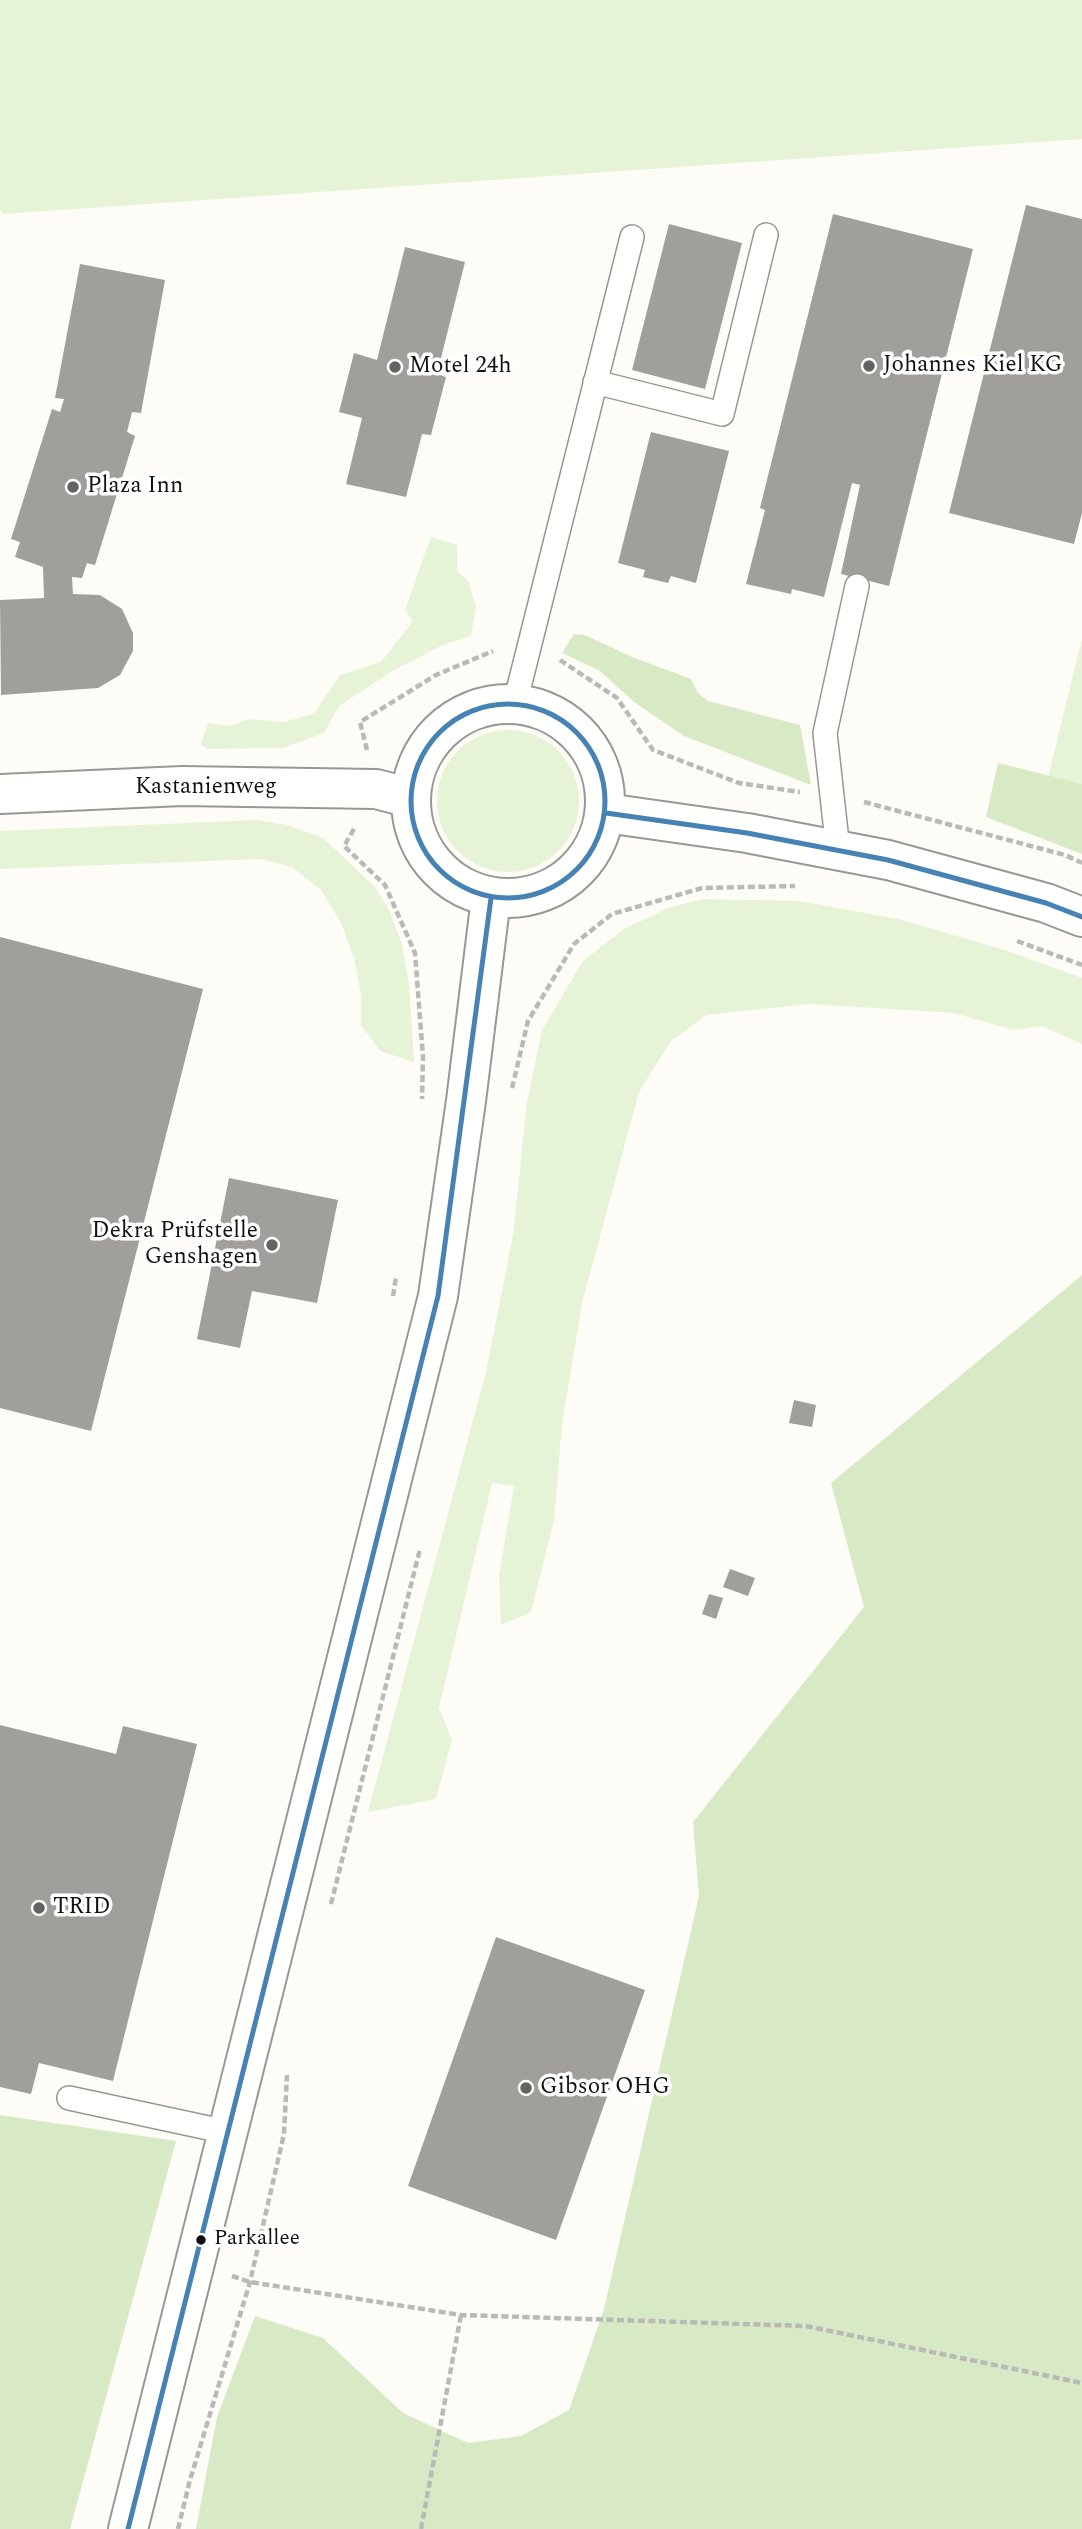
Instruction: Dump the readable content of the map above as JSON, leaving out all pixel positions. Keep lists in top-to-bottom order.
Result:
{
  "streets": {
    "street": ["Kastanienweg"]
  },
  "places": [
    "Johannes Kiel KG",
    "Motel 24h",
    "Plaza Inn",
    "Dekra Prüfstelle Genshagen",
    "TRID",
    "Gibsor OHG",
    "Parkallee"
  ]
}
